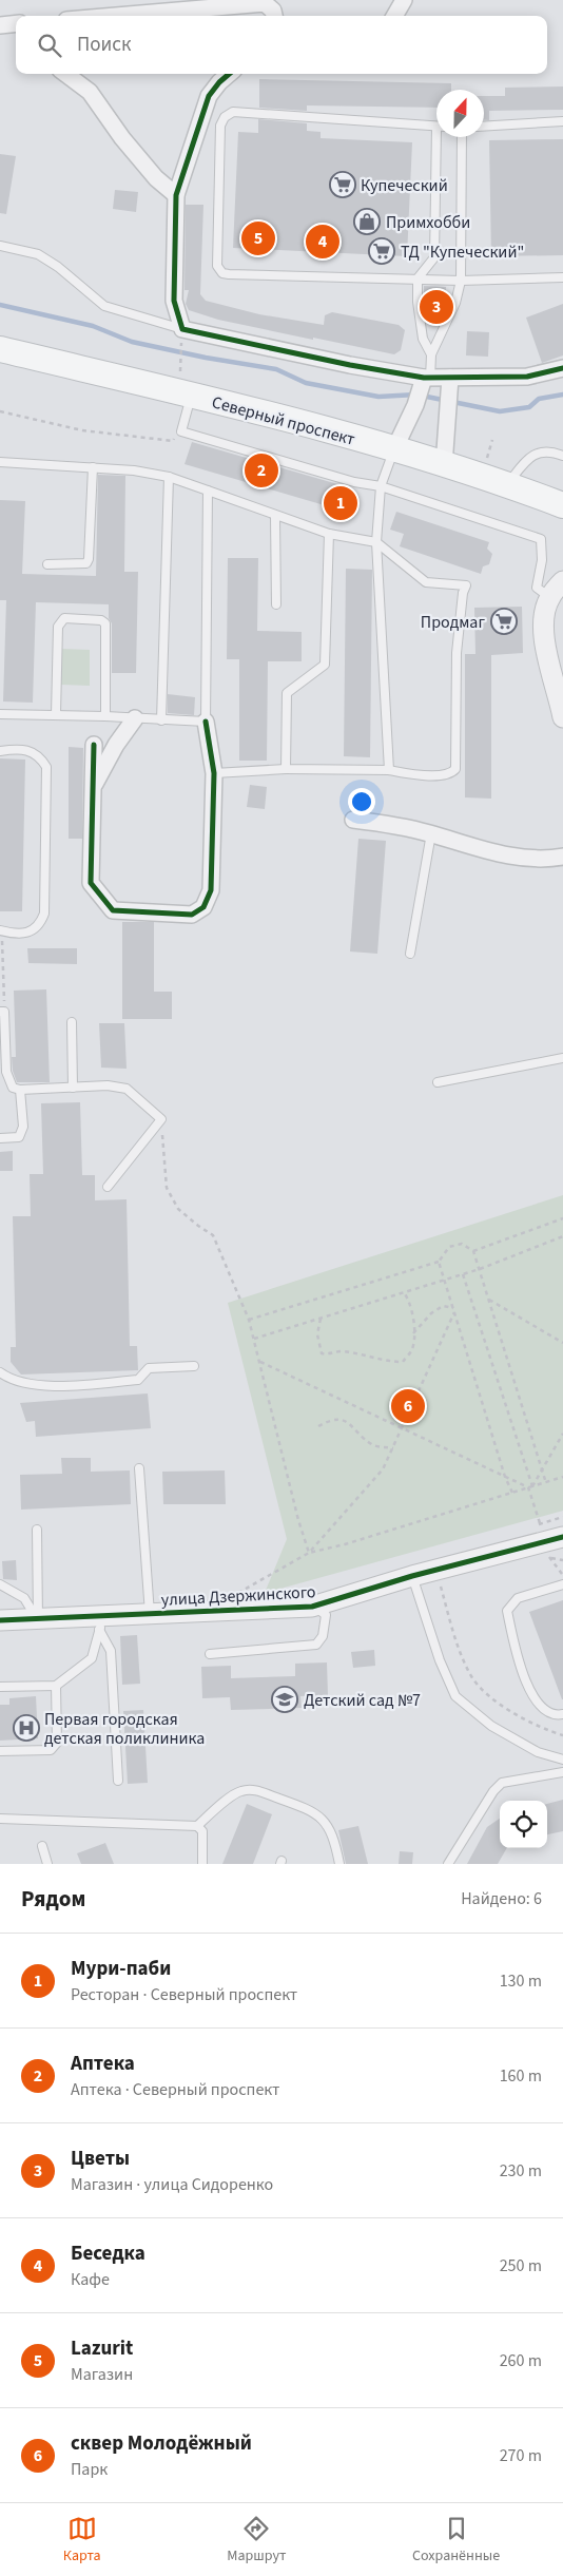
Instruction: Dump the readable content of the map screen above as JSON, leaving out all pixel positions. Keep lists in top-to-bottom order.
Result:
{
  "streets": {
    "main road": ["Северный проспект"],
    "street": ["улица Дзержинского"]
  },
  "places": {
    "supermarket": ["Купеческий", "ТД \"Купеческий\"", "Продмаг"],
    "shop": ["Примхобби"],
    "school or university": ["Детский сад №7"],
    "hospital": ["Первая городская детская поликлиника"]
  },
  "north": "top",
  "page": {
    "search": "Поиск",
    "pins": [
      "5",
      "4",
      "3",
      "2",
      "1",
      "6"
    ],
    "heading": ["Рядом", "Найдено: 6"],
    "list": [
      {
        "mark": "1",
        "name": "Мури-паби",
        "note": "Ресторан · Северный проспект",
        "value": "130 m"
      },
      {
        "mark": "2",
        "name": "Аптека",
        "note": "Аптека · Северный проспект",
        "value": "160 m"
      },
      {
        "mark": "3",
        "name": "Цветы",
        "note": "Магазин · улица Сидоренко",
        "value": "230 m"
      },
      {
        "mark": "4",
        "name": "Беседка",
        "note": "Кафе",
        "value": "250 m"
      },
      {
        "mark": "5",
        "name": "Lazurit",
        "note": "Магазин",
        "value": "260 m"
      },
      {
        "mark": "6",
        "name": "сквер Молодёжный",
        "note": "Парк",
        "value": "270 m"
      }
    ],
    "nav": ["Карта", "Маршрут", "Сохранённые"]
  }
}
